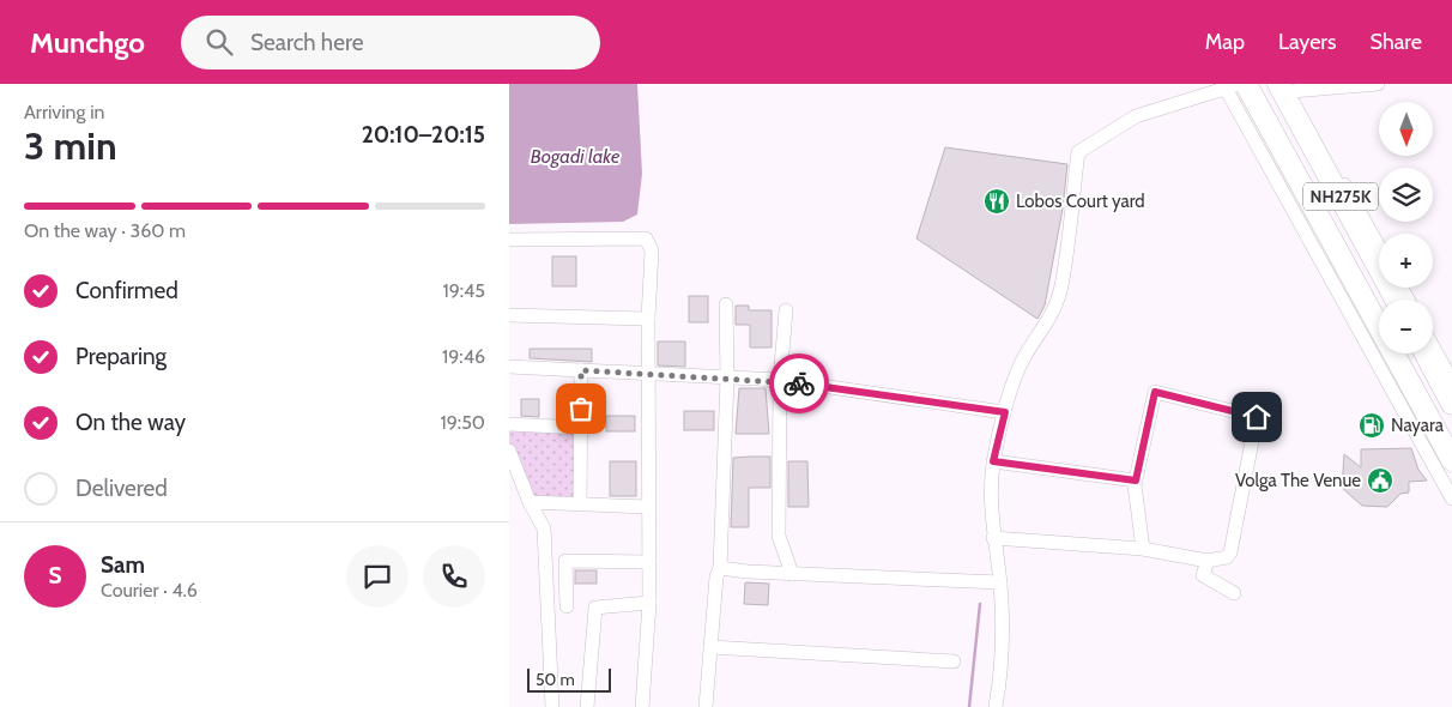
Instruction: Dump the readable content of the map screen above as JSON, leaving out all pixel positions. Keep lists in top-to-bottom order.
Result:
{
  "streets": {
    "highway": ["NH275K"]
  },
  "water": ["Bogadi lake"],
  "places": {
    "restaurant": ["Lobos Court yard"],
    "fuel station": ["Nayara"],
    "public building": ["Volga The Venue"]
  },
  "scale_bar": "50 m",
  "north": "bottom",
  "page": {
    "header": "Munchgo",
    "search": "Search here",
    "nav": ["Map", "Layers", "Share"],
    "heading": ["3 min", "Arriving in", "20:10–20:15"],
    "panel": ["Sam", "Courier · 4.6"],
    "map_buttons": ["+", "−"],
    "bar": "On the way · 360 m",
    "list": [
      ["Confirmed", "19:45"],
      ["Preparing", "19:46"],
      ["On the way", "19:50"],
      "Delivered"
    ],
    "round": "S",
    "scale": "50 m"
  }
}
